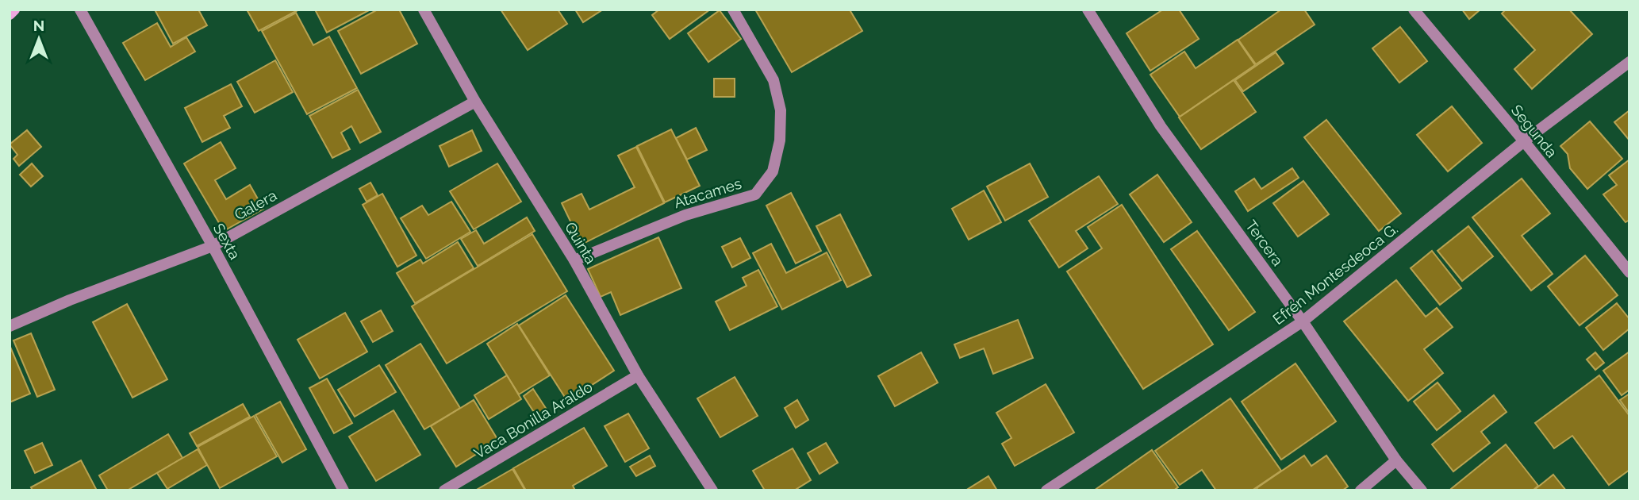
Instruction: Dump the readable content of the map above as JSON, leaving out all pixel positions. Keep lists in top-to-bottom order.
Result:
{
  "streets": {
    "street": [
      "Segunda",
      "Atacames",
      "Galera",
      "Sexta",
      "Quinta",
      "Tercera",
      "Efrén Montesdeoca G.",
      "Vaca Bonilla Araldo"
    ]
  },
  "crossings": [
    ["Segunda", "Efrén Montesdeoca G."],
    ["Atacames", "Quinta"],
    ["Galera", "Sexta"],
    ["Galera", "Quinta"],
    ["Quinta", "Vaca Bonilla Araldo"],
    ["Tercera", "Efrén Montesdeoca G."]
  ],
  "north": "top"
}
